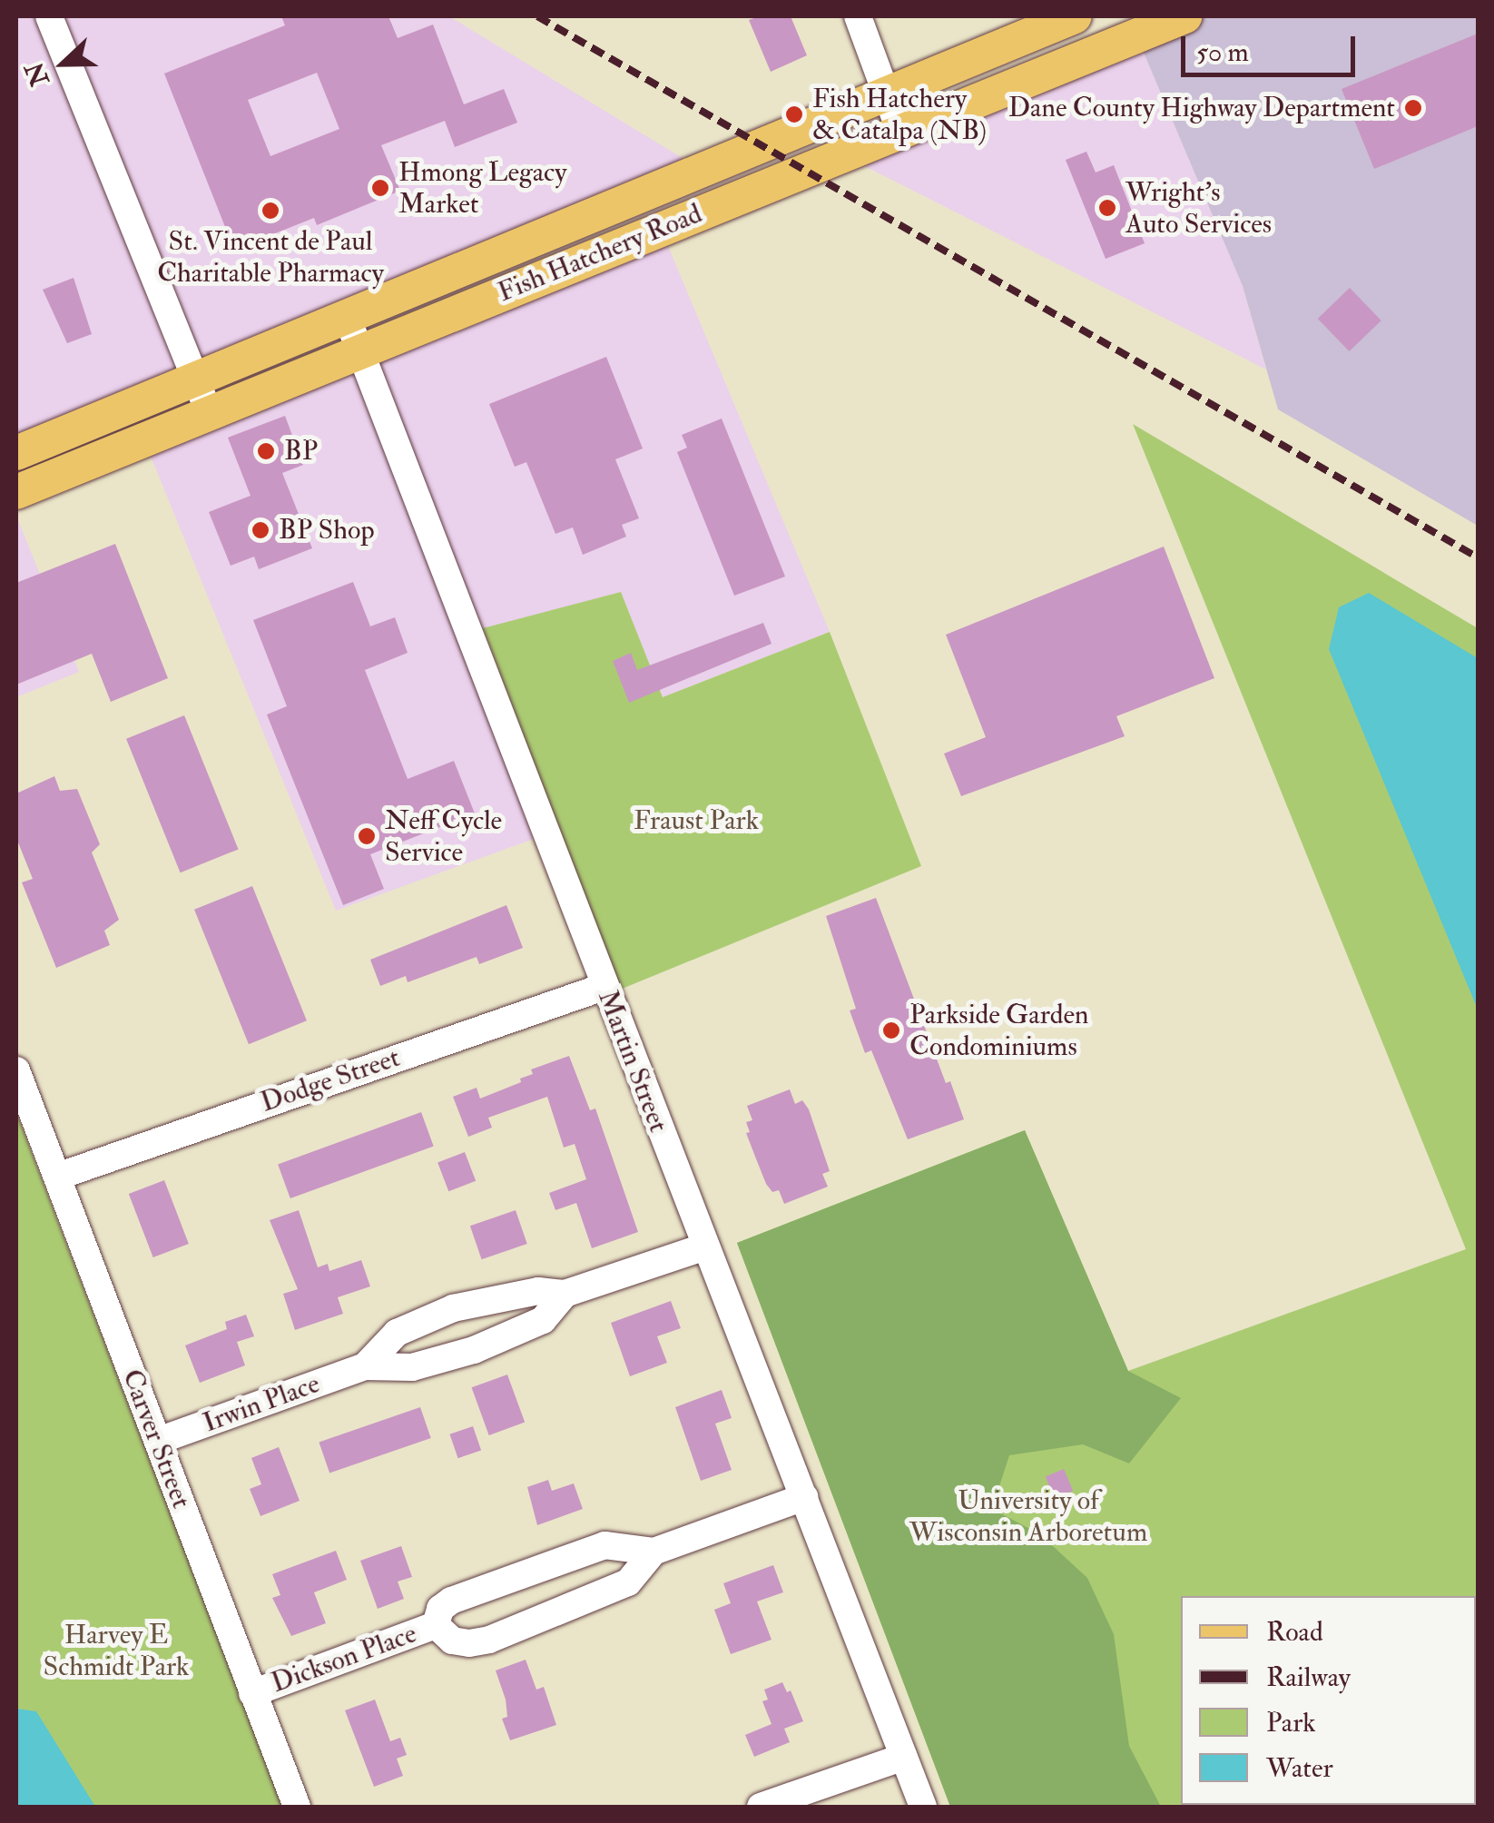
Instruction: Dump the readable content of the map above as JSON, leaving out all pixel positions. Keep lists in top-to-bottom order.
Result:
{
  "streets": {
    "main road": ["Fish Hatchery Road"],
    "street": [
      "Martin Street",
      "Dodge Street",
      "Irwin Place",
      "Carver Street",
      "Dickson Place"
    ]
  },
  "crossings": [
    ["Fish Hatchery Road", "Martin Street"],
    ["Martin Street", "Dodge Street"],
    ["Martin Street", "Irwin Place"],
    ["Martin Street", "Dickson Place"],
    ["Dodge Street", "Carver Street"],
    ["Irwin Place", "Carver Street"],
    ["Carver Street", "Dickson Place"]
  ],
  "parks": ["Fraust Park", "University of Wisconsin Arboretum", "Harvey E Schmidt Park"],
  "places": [
    "Dane County Highway Department",
    "Fish Hatchery & Catalpa (NB)",
    "Hmong Legacy Market",
    "Wright's Auto Services",
    "St. Vincent de Paul Charitable Pharmacy",
    "BP",
    "BP Shop",
    "Neff Cycle Service",
    "Parkside Garden Condominiums"
  ],
  "legend": [
    "Road",
    "Railway",
    "Park",
    "Water"
  ],
  "scale_bar": "50 m",
  "north": "left"
}
